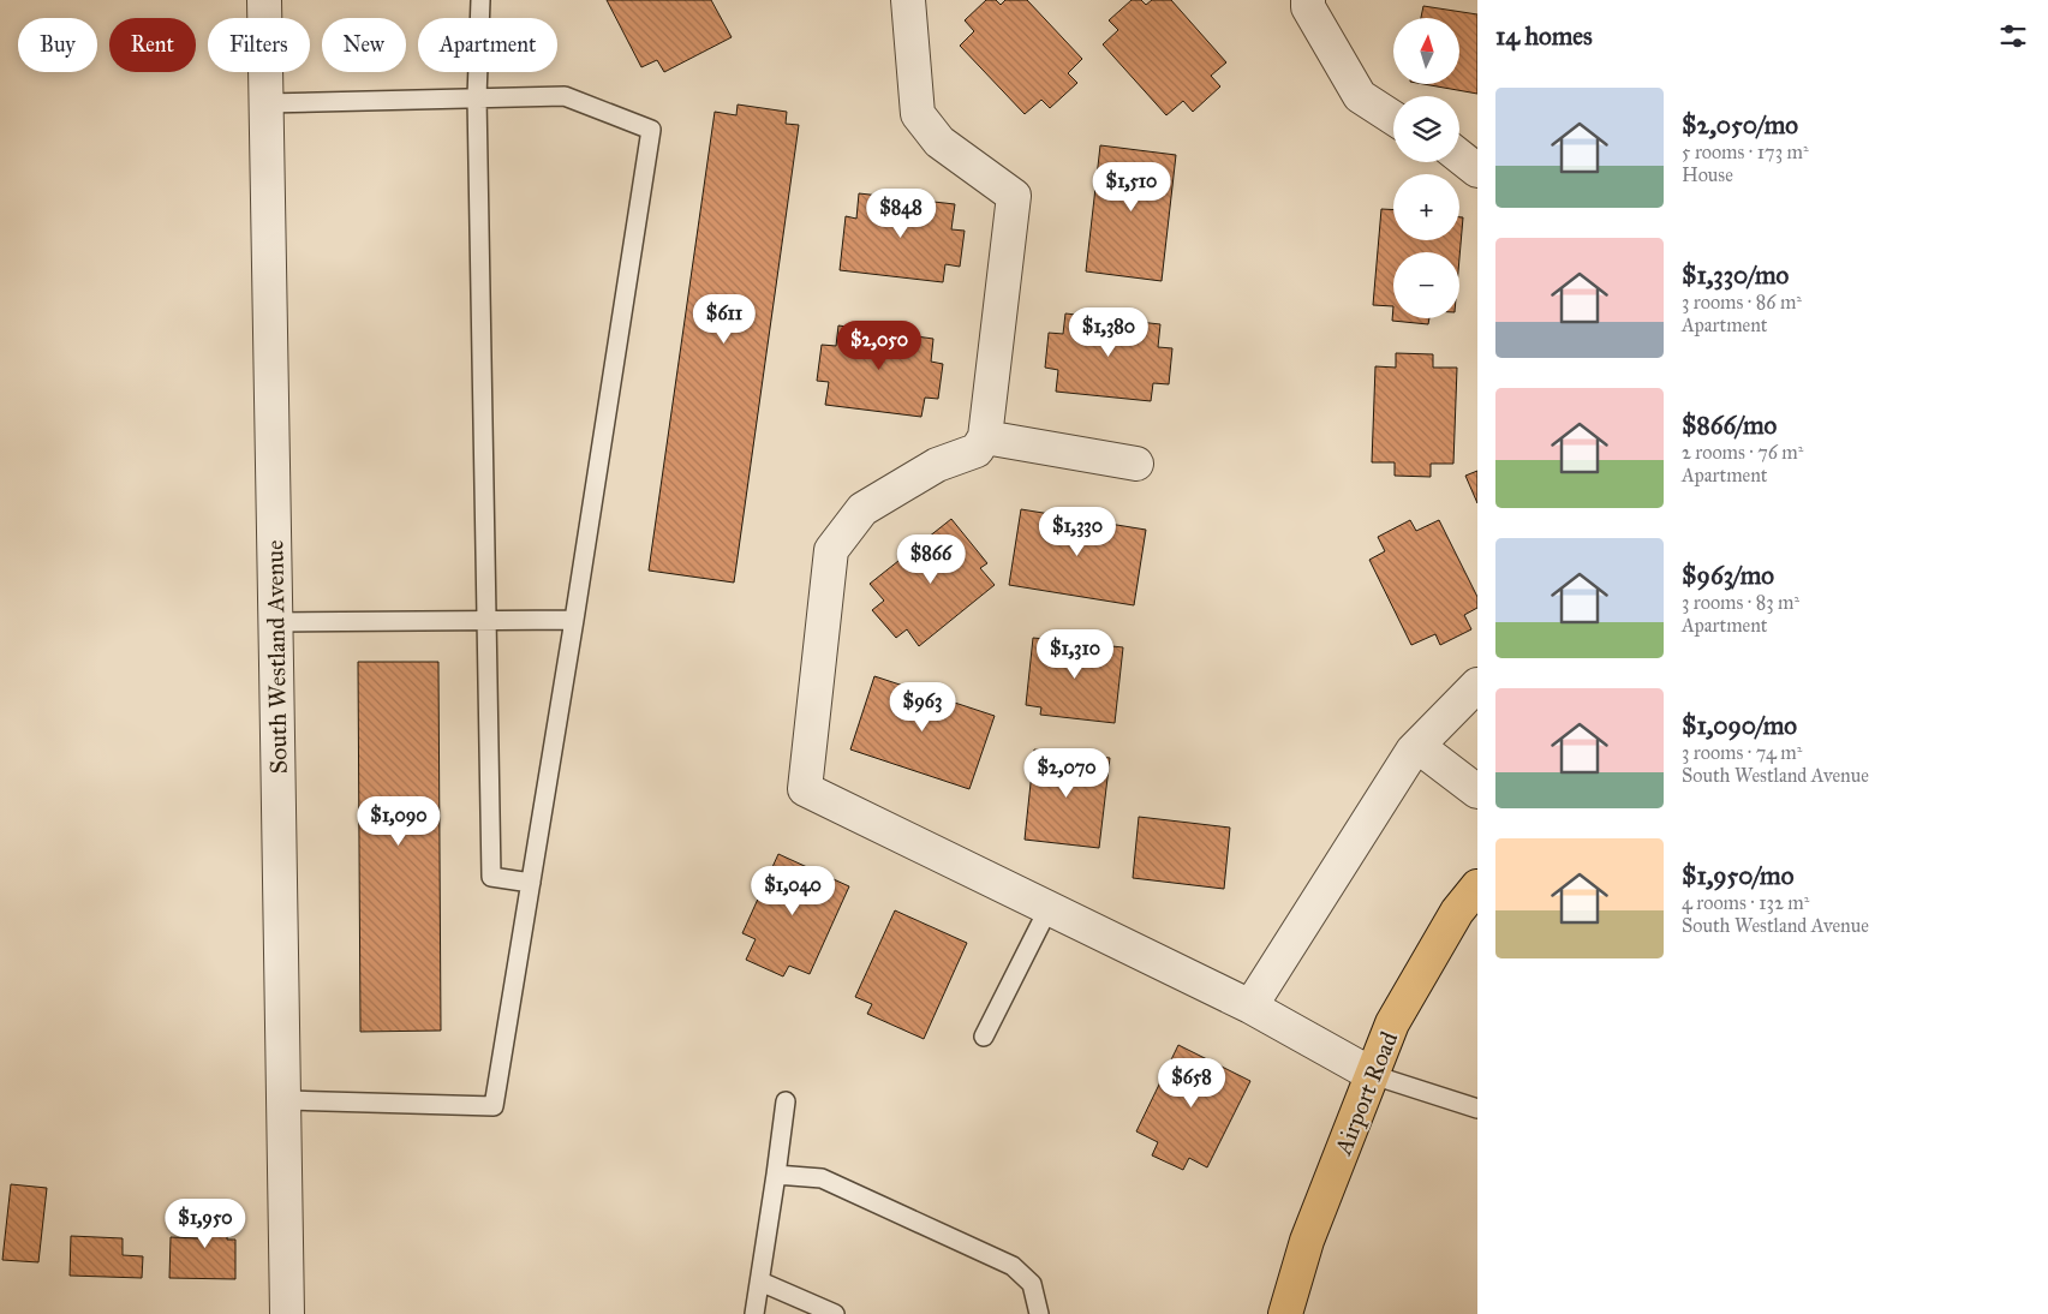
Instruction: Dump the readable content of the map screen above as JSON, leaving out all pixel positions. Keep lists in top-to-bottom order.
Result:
{
  "streets": {
    "highway": ["Airport Road"],
    "street": ["South Westland Avenue"]
  },
  "north": "top",
  "page": {
    "heading": "14 homes",
    "map_buttons": ["+", "−"],
    "chip": [
      "Buy",
      "Rent",
      "Filters",
      "New",
      "Apartment"
    ],
    "list": [
      {
        "name": "$2,050/mo",
        "note": "5 rooms · 173 m² · House"
      },
      {
        "name": "$1,330/mo",
        "note": "3 rooms · 86 m² · Apartment"
      },
      {
        "name": "$866/mo",
        "note": "2 rooms · 76 m² · Apartment"
      },
      {
        "name": "$963/mo",
        "note": "3 rooms · 83 m² · Apartment"
      },
      {
        "name": "$1,090/mo",
        "note": "3 rooms · 74 m² · South Westland Avenue"
      },
      {
        "name": "$1,950/mo",
        "note": "4 rooms · 132 m² · South Westland Avenue"
      }
    ],
    "price": [
      "$1,510",
      "$848",
      "$611",
      "$1,380",
      "$2,050",
      "$1,330",
      "$866",
      "$1,310",
      "$963",
      "$2,070",
      "$1,090",
      "$1,040",
      "$658",
      "$1,950"
    ]
  }
}
